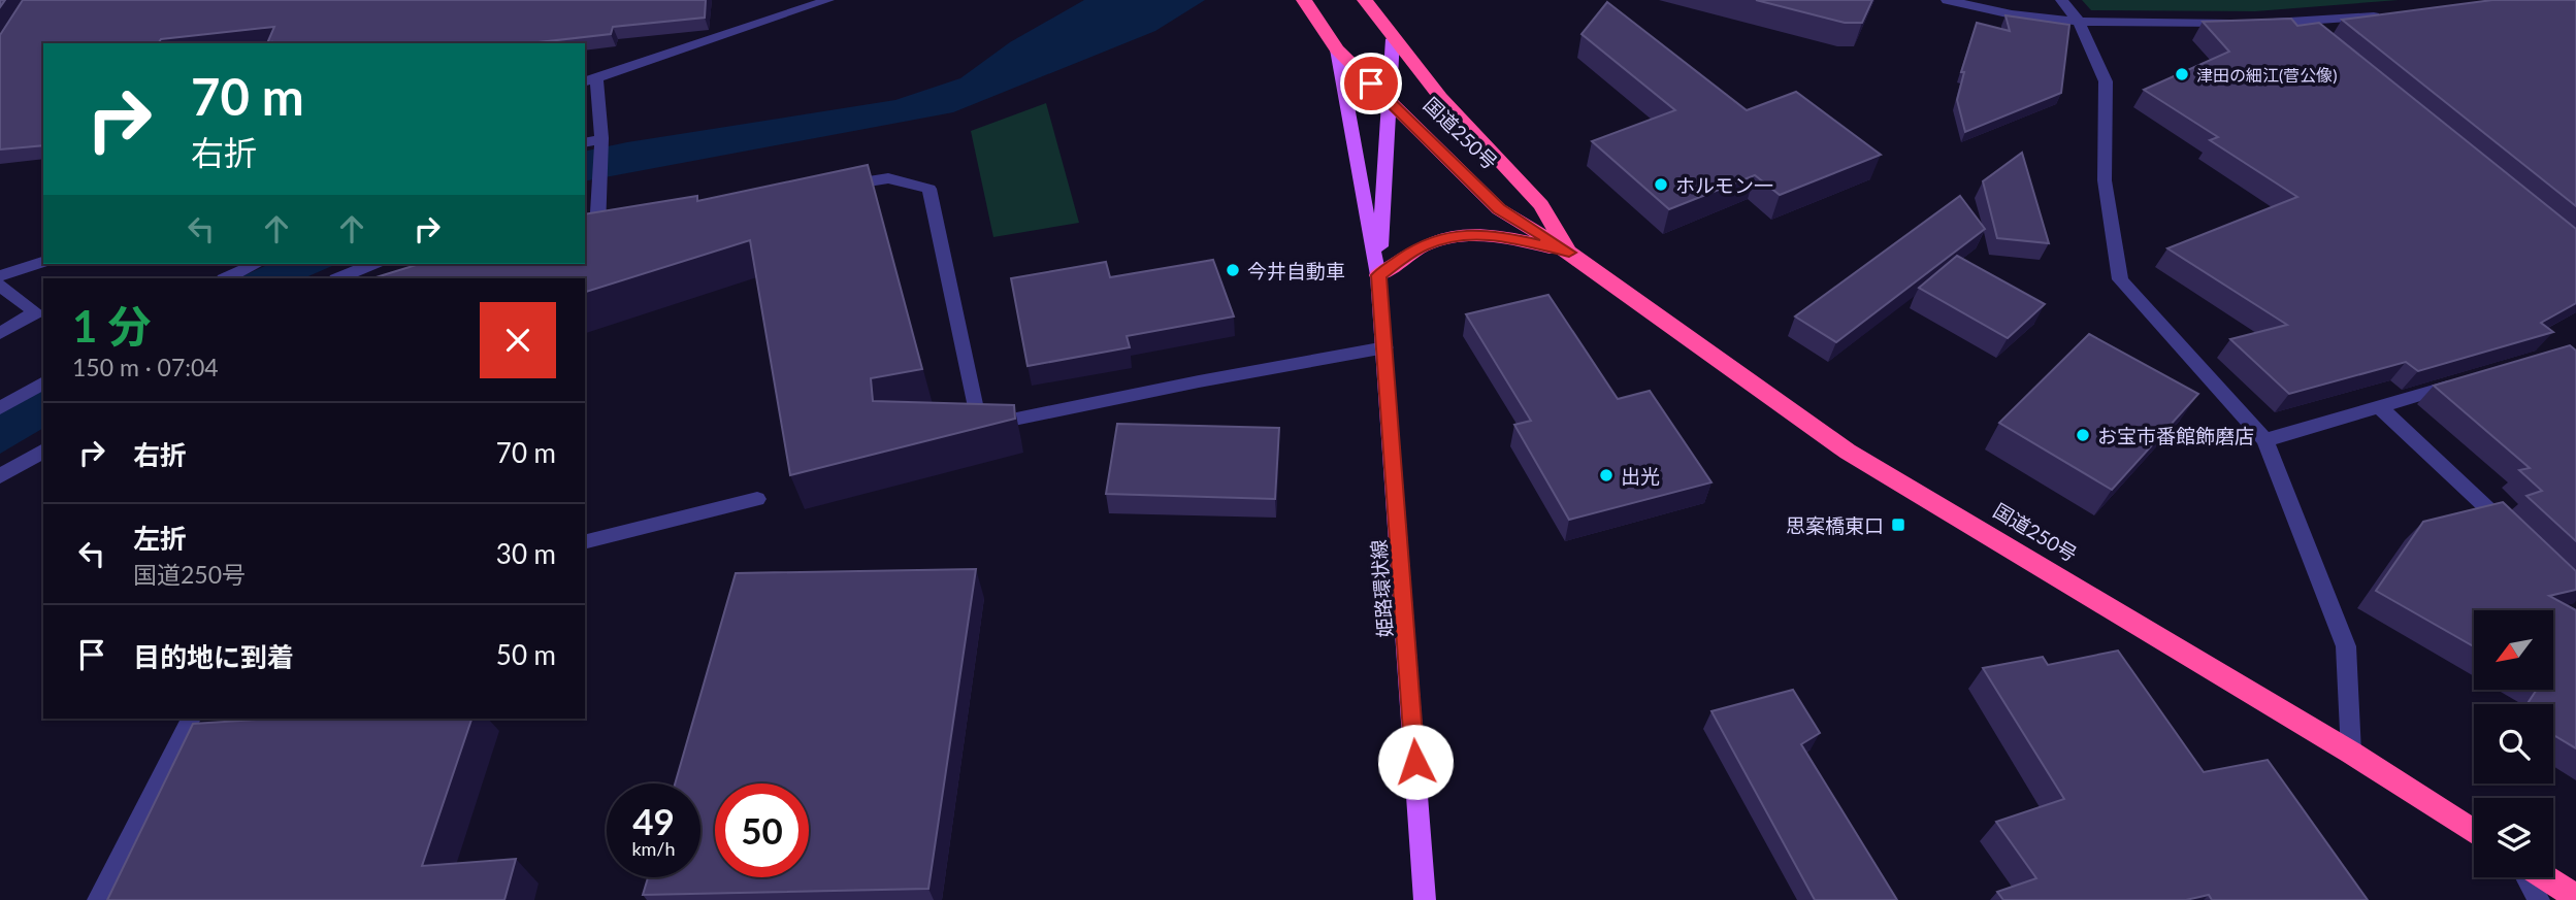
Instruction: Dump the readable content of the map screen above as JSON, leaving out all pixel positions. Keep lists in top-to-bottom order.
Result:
{
  "streets": {
    "highway": ["国道250号"],
    "main road": ["姫路環状線"]
  },
  "crossings": [
    ["国道250号", "姫路環状線"]
  ],
  "places": {
    "other": [
      "津田の細江(菅公像)",
      "ホルモン一",
      "今井自動車",
      "お宝市番館飾磨店",
      "出光"
    ],
    "transit": ["思案橋東口"]
  },
  "north": "bottom left",
  "page": {
    "turn": ["70 m", "右折"],
    "heading": ["1 分", "150 m · 07:04"],
    "list": [
      {
        "name": "右折",
        "value": "70 m"
      },
      {
        "name": "左折",
        "note": "国道250号",
        "value": "30 m"
      },
      {
        "name": "目的地に到着",
        "value": "50 m"
      }
    ],
    "speed": "49 km/h",
    "limit": "50"
  }
}
